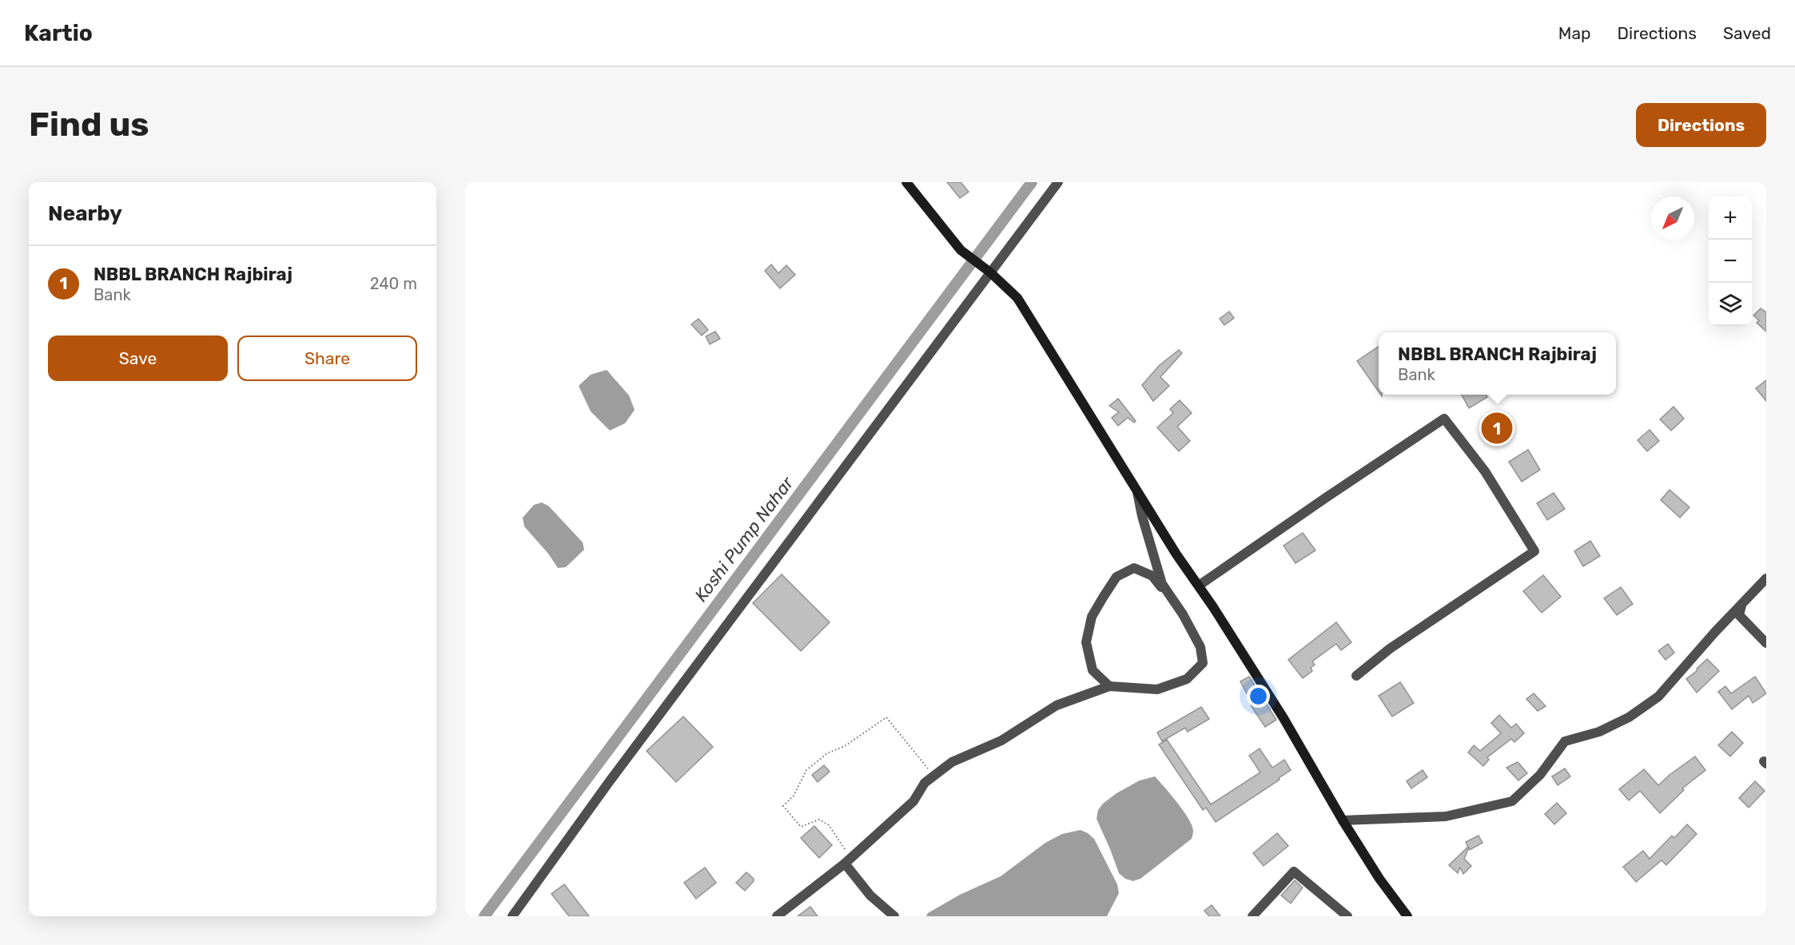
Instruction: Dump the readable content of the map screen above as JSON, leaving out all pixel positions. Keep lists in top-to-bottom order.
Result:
{
  "water": ["Koshi Pump Nahar"],
  "north": "bottom left",
  "page": {
    "header": "Kartio",
    "nav": ["Map", "Directions", "Saved"],
    "buttons": [
      "Directions",
      ["Save", "Share"]
    ],
    "title": "Find us",
    "heading": "Nearby",
    "map_buttons": ["+", "−"],
    "list": [
      {
        "mark": "1",
        "name": "NBBL BRANCH Rajbiraj",
        "note": "Bank",
        "value": "240 m"
      }
    ],
    "popup": ["NBBL BRANCH Rajbiraj", "Bank"],
    "pins": "1"
  }
}
